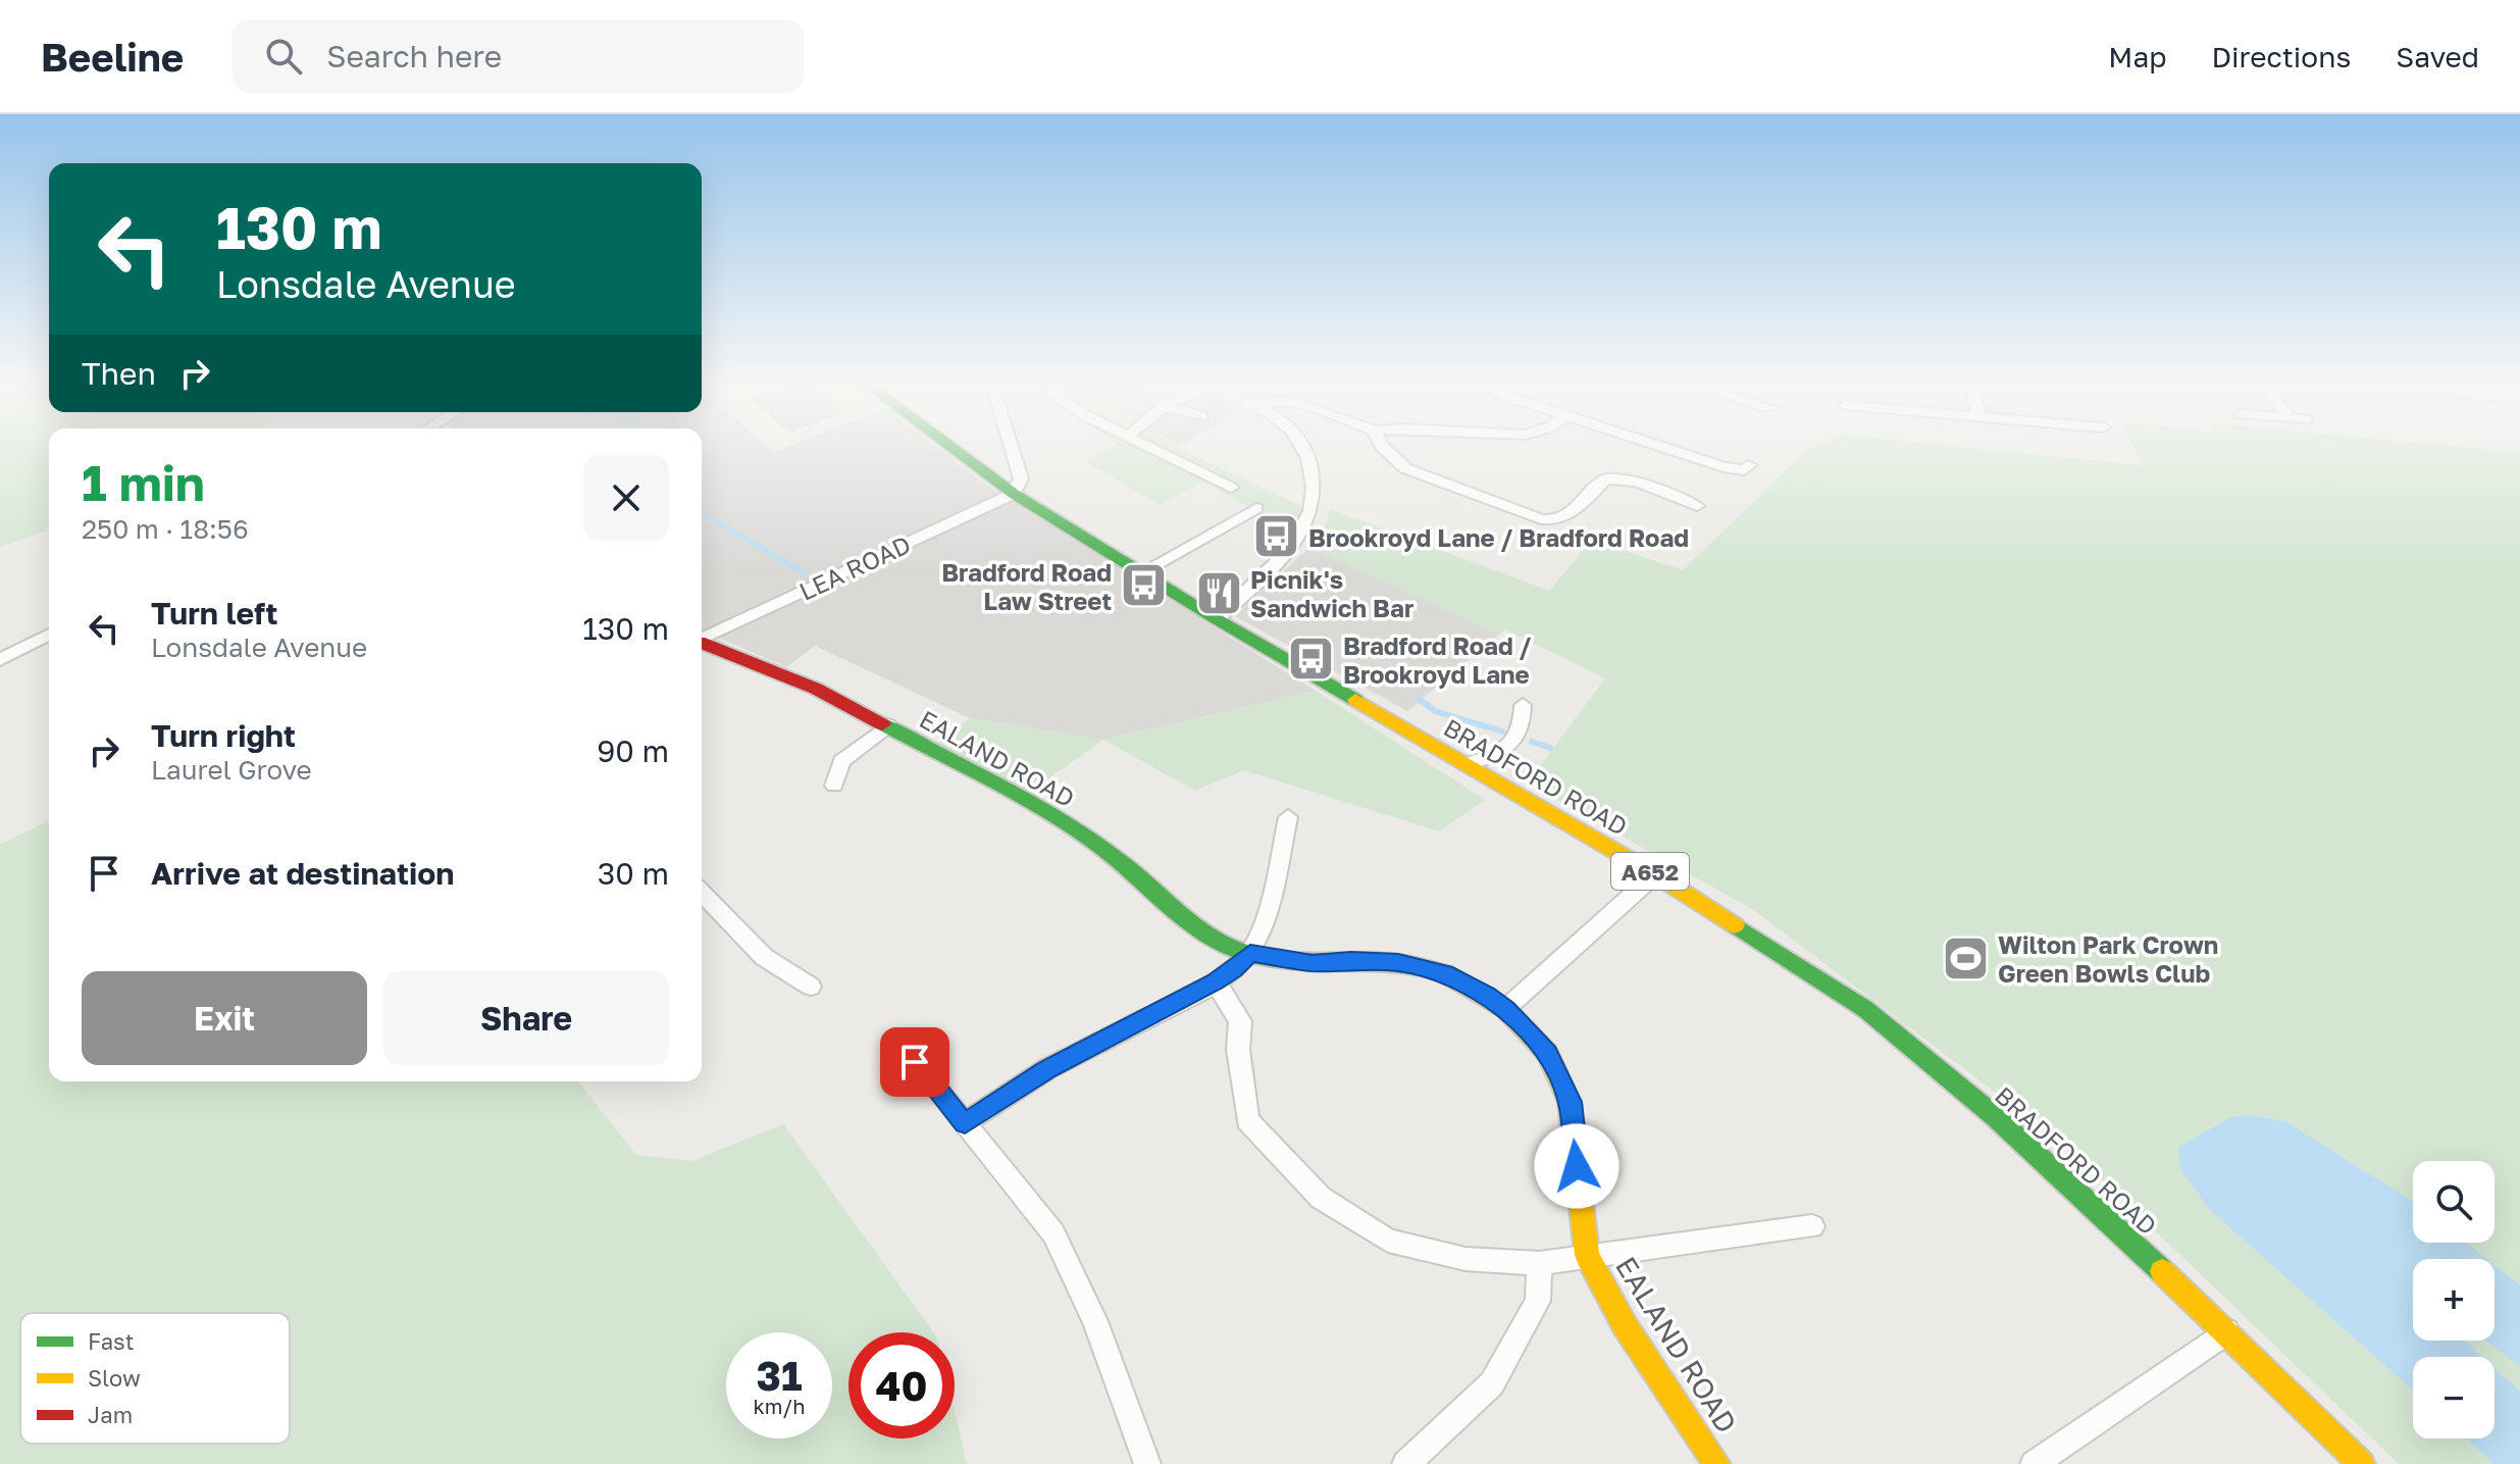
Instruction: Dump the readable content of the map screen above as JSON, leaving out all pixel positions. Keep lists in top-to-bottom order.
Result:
{
  "streets": {
    "main road": ["EALAND ROAD", "BRADFORD ROAD", "A652"],
    "street": ["LEA ROAD"]
  },
  "crossings": [
    ["LEA ROAD", "BRADFORD ROAD"]
  ],
  "places": {
    "bus stop": ["Brookroyd Lane / Bradford Road", "Bradford Road Law Street", "Bradford Road / Brookroyd Lane"],
    "restaurant": ["Picnik's Sandwich Bar"],
    "sports": ["Wilton Park Crown Green Bowls Club"]
  },
  "legend": ["Fast", "Slow", "Jam"],
  "page": {
    "header": "Beeline",
    "search": "Search here",
    "nav": ["Map", "Directions", "Saved"],
    "turn": ["130 m", "Lonsdale Avenue"],
    "then": "Then",
    "heading": ["1 min", "250 m · 18:56"],
    "list": [
      {
        "name": "Turn left",
        "note": "Lonsdale Avenue",
        "value": "130 m"
      },
      {
        "name": "Turn right",
        "note": "Laurel Grove",
        "value": "90 m"
      },
      {
        "name": "Arrive at destination",
        "value": "30 m"
      }
    ],
    "buttons": ["Exit", "Share"],
    "map_buttons": ["+", "−"],
    "speed": "31 km/h",
    "limit": "40"
  }
}
